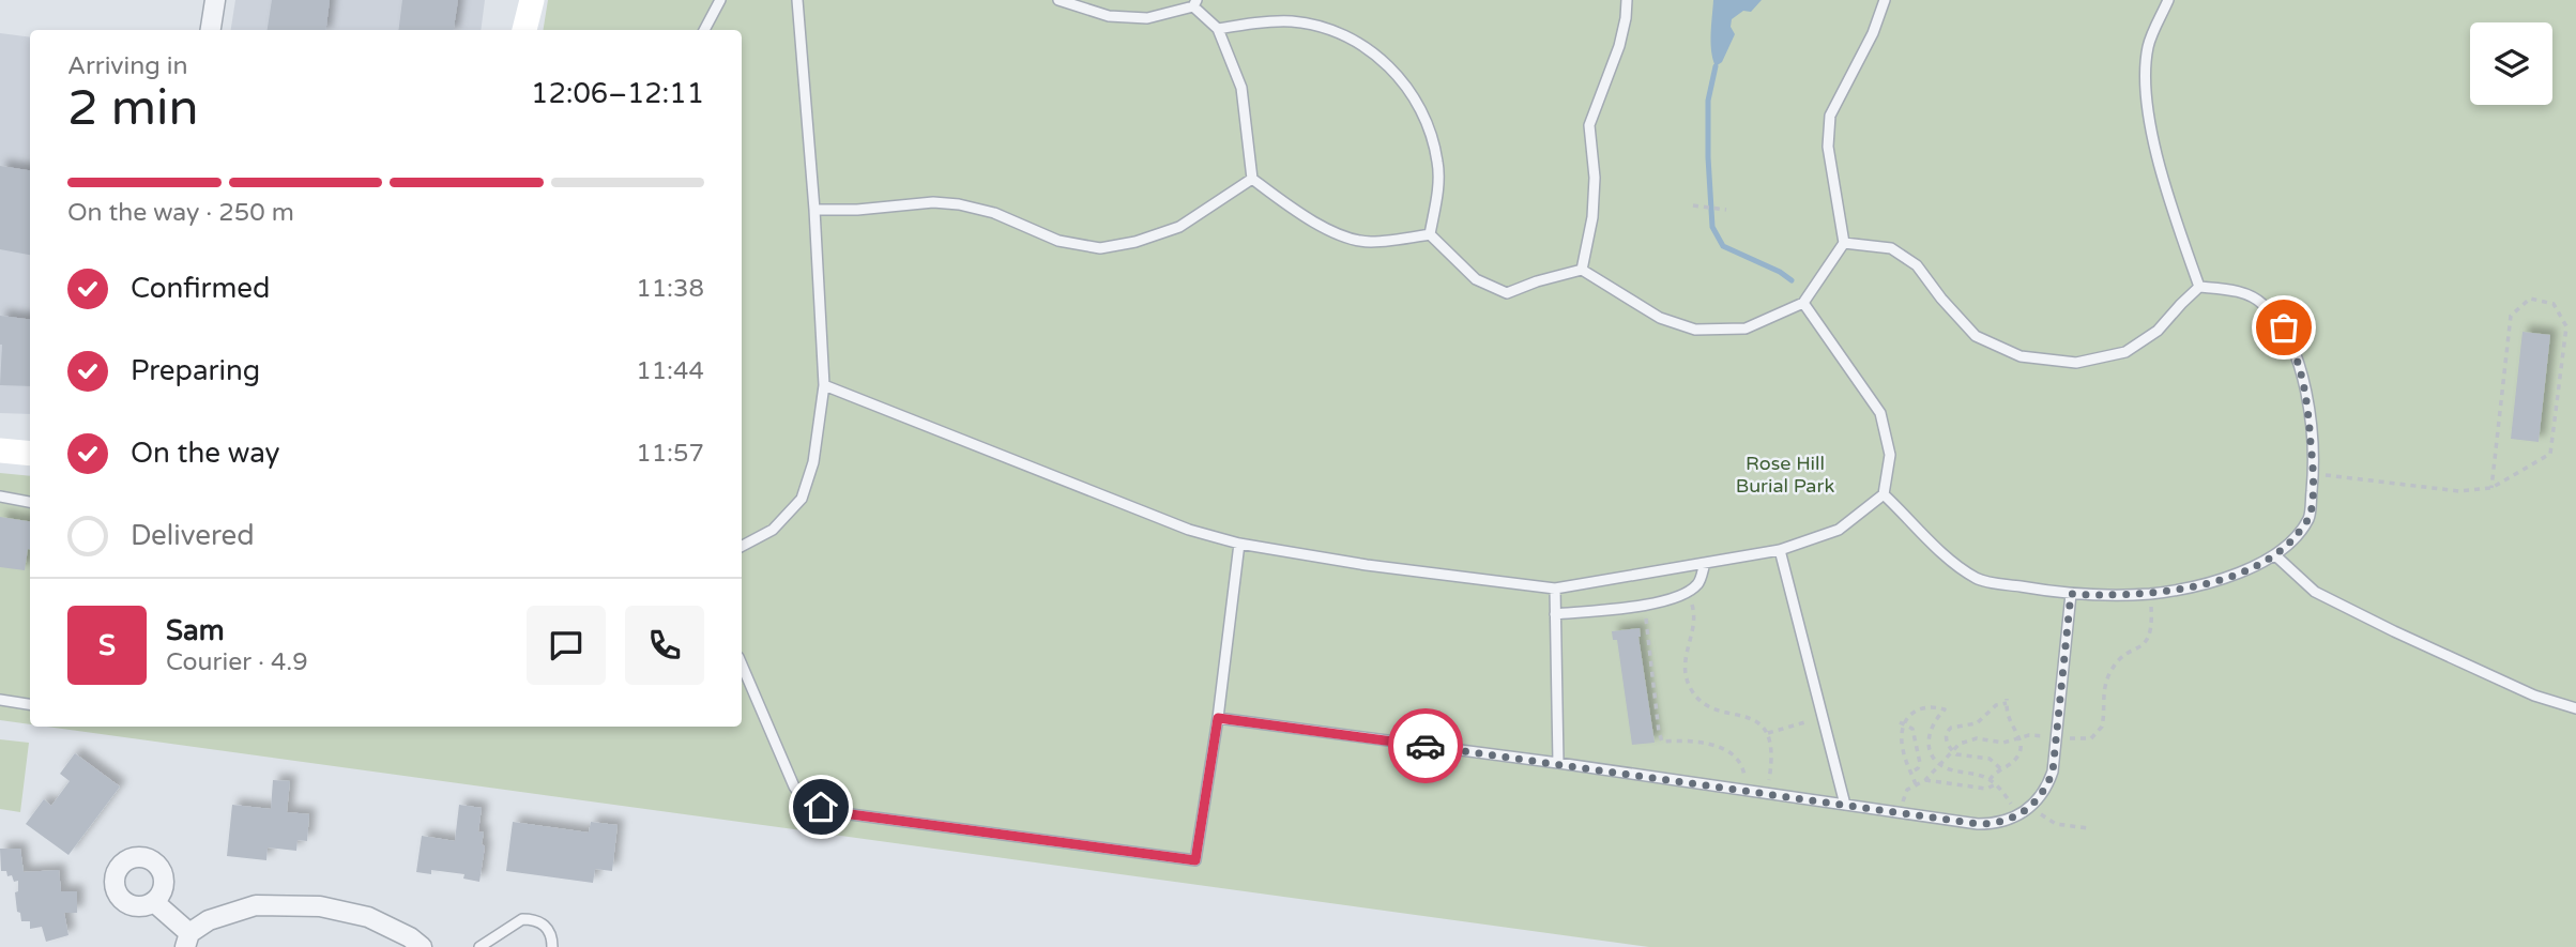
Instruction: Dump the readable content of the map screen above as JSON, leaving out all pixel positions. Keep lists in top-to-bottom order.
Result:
{
  "parks": ["Rose Hill Burial Park"],
  "page": {
    "heading": ["2 min", "Arriving in", "12:06–12:11"],
    "panel": ["Sam", "Courier · 4.9"],
    "bar": "On the way · 250 m",
    "list": [
      ["Confirmed", "11:38"],
      ["Preparing", "11:44"],
      ["On the way", "11:57"],
      "Delivered"
    ],
    "round": "S"
  }
}
